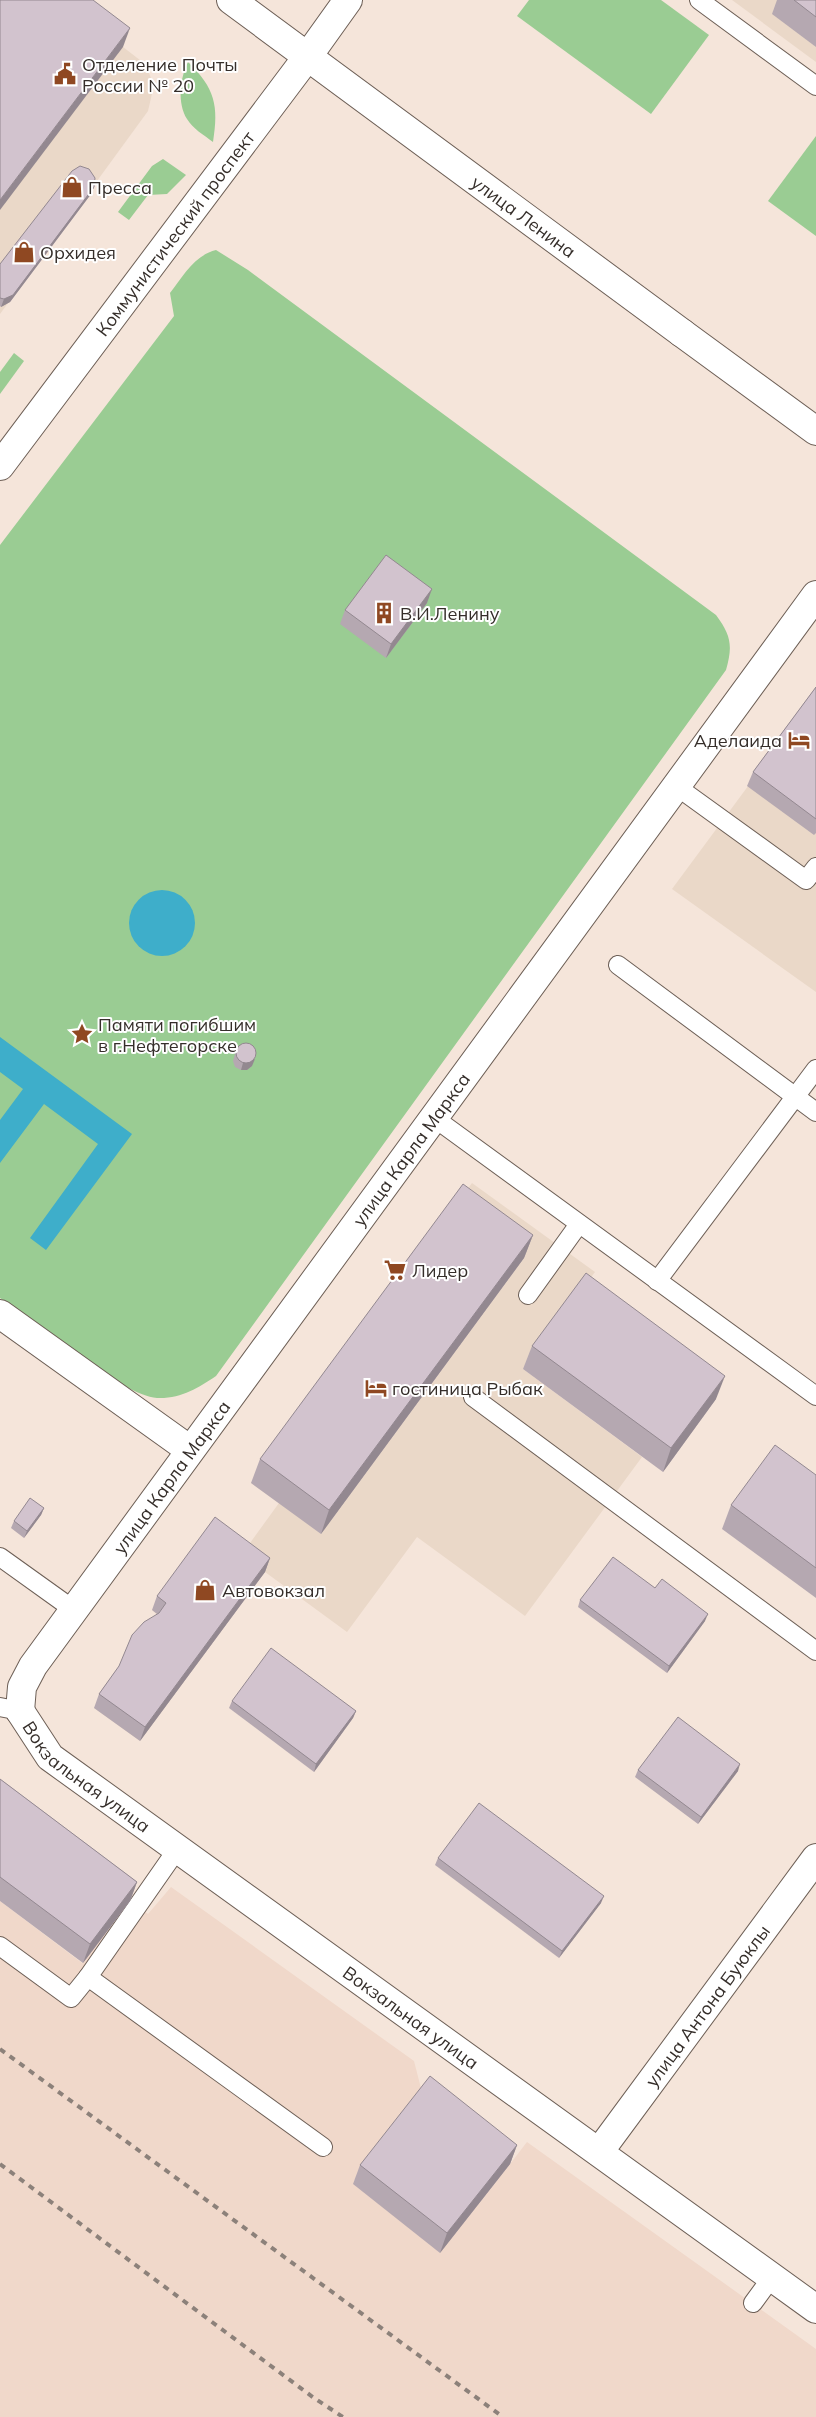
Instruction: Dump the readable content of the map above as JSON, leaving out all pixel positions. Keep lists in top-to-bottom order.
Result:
{
  "streets": {
    "street": [
      "улица Ленина",
      "Коммунистический проспект",
      "улица Карла Маркса",
      "Вокзальная улица",
      "улица Антона Буюклы"
    ]
  },
  "crossings": [
    ["улица Ленина", "Коммунистический проспект"],
    ["улица Карла Маркса", "Вокзальная улица"],
    ["Вокзальная улица", "улица Антона Буюклы"]
  ],
  "places": {
    "public building": ["Отделение Почты России № 20"],
    "shop": ["Пресса", "Орхидея", "Автовокзал"],
    "building": ["В.И.Ленину"],
    "hotel": ["Аделаида", "гостиница Рыбак"],
    "place": ["Памяти погибшим в г.Нефтегорске"],
    "supermarket": ["Лидер"]
  }
}
